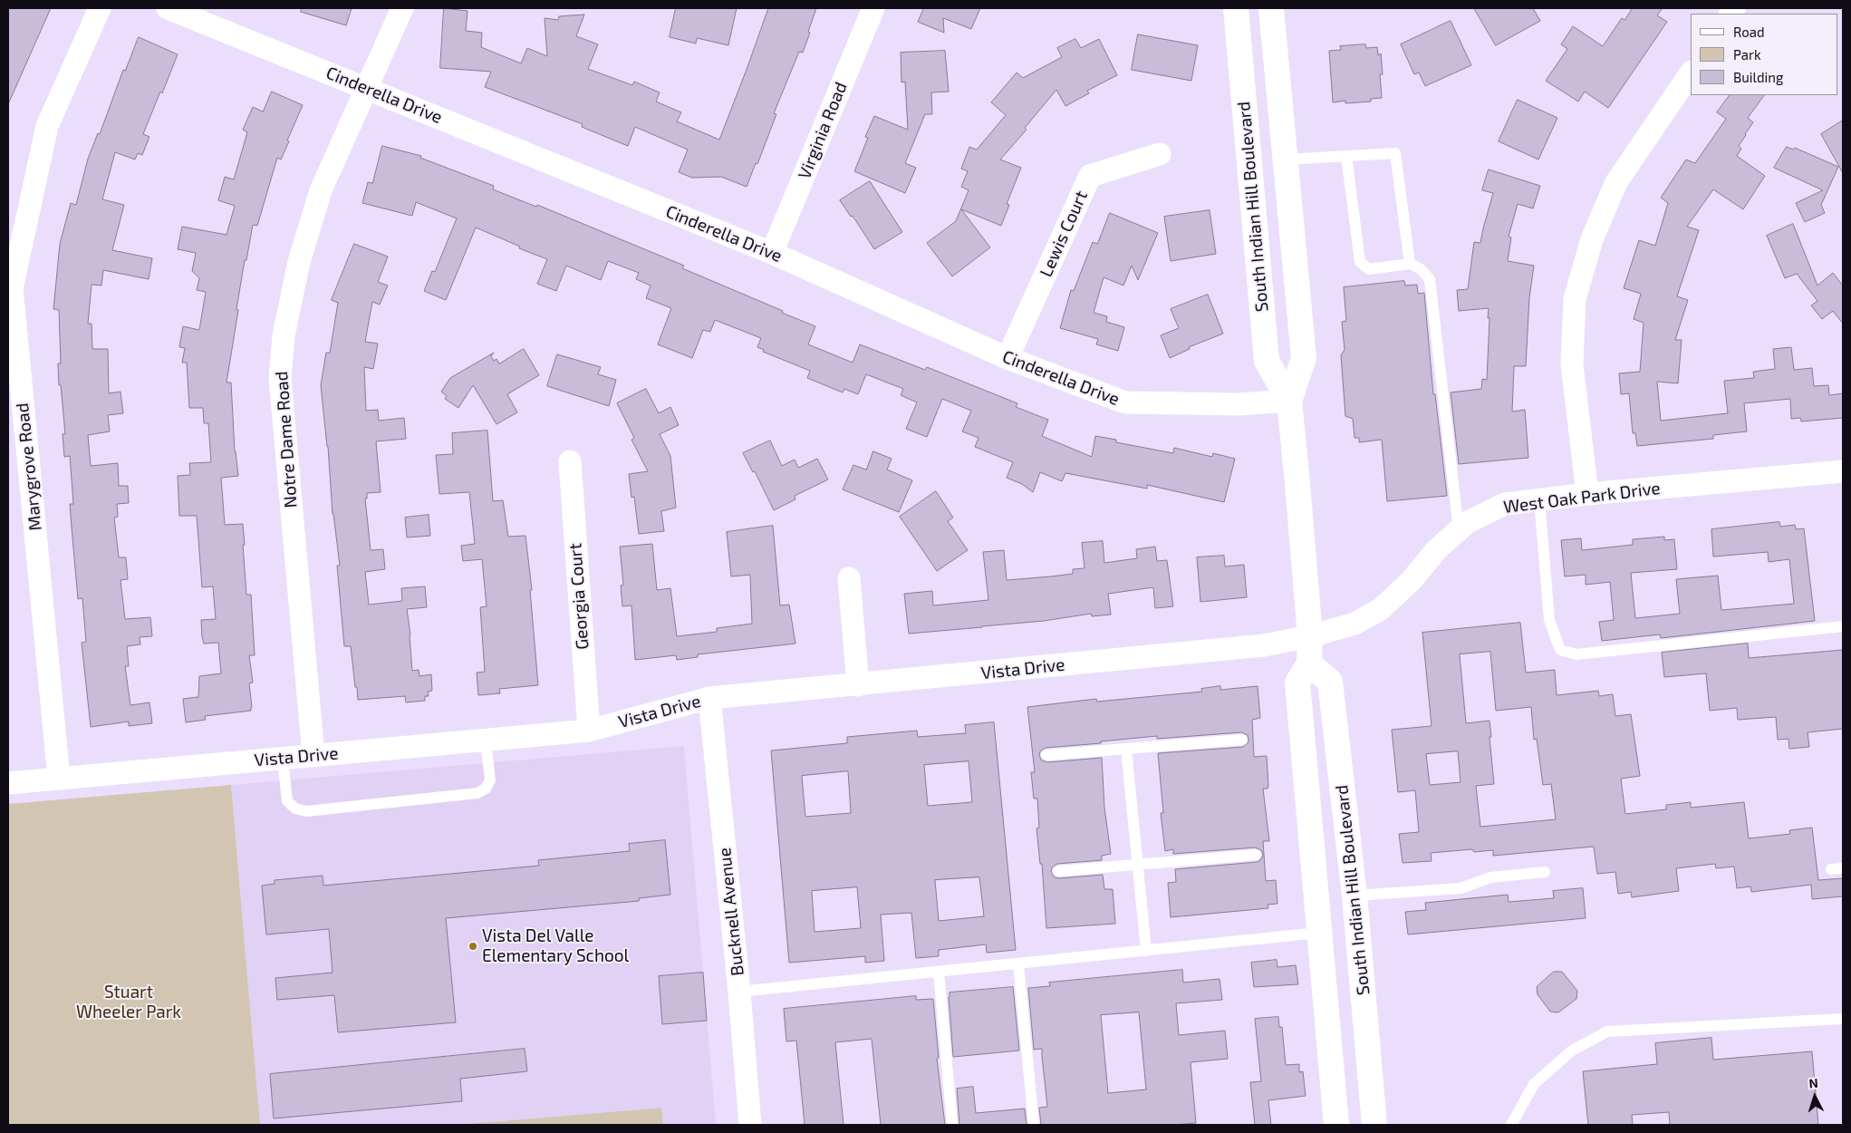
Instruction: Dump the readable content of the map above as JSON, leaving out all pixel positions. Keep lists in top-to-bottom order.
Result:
{
  "streets": {
    "main road": ["South Indian Hill Boulevard"],
    "street": [
      "Cinderella Drive",
      "Virginia Road",
      "Lewis Court",
      "Notre Dame Road",
      "Marygrove Road",
      "West Oak Park Drive",
      "Georgia Court",
      "Vista Drive",
      "Bucknell Avenue"
    ]
  },
  "crossings": [
    ["Cinderella Drive", "Virginia Road"],
    ["Cinderella Drive", "South Indian Hill Boulevard"],
    ["Cinderella Drive", "Lewis Court"],
    ["Cinderella Drive", "Notre Dame Road"],
    ["South Indian Hill Boulevard", "West Oak Park Drive"],
    ["South Indian Hill Boulevard", "Vista Drive"],
    ["Notre Dame Road", "Vista Drive"],
    ["Marygrove Road", "Vista Drive"],
    ["West Oak Park Drive", "Vista Drive"],
    ["Georgia Court", "Vista Drive"],
    ["Vista Drive", "Bucknell Avenue"]
  ],
  "parks": ["Stuart Wheeler Park"],
  "places": ["Vista Del Valle Elementary School"],
  "legend": ["Road", "Park", "Building"],
  "north": "top"
}
